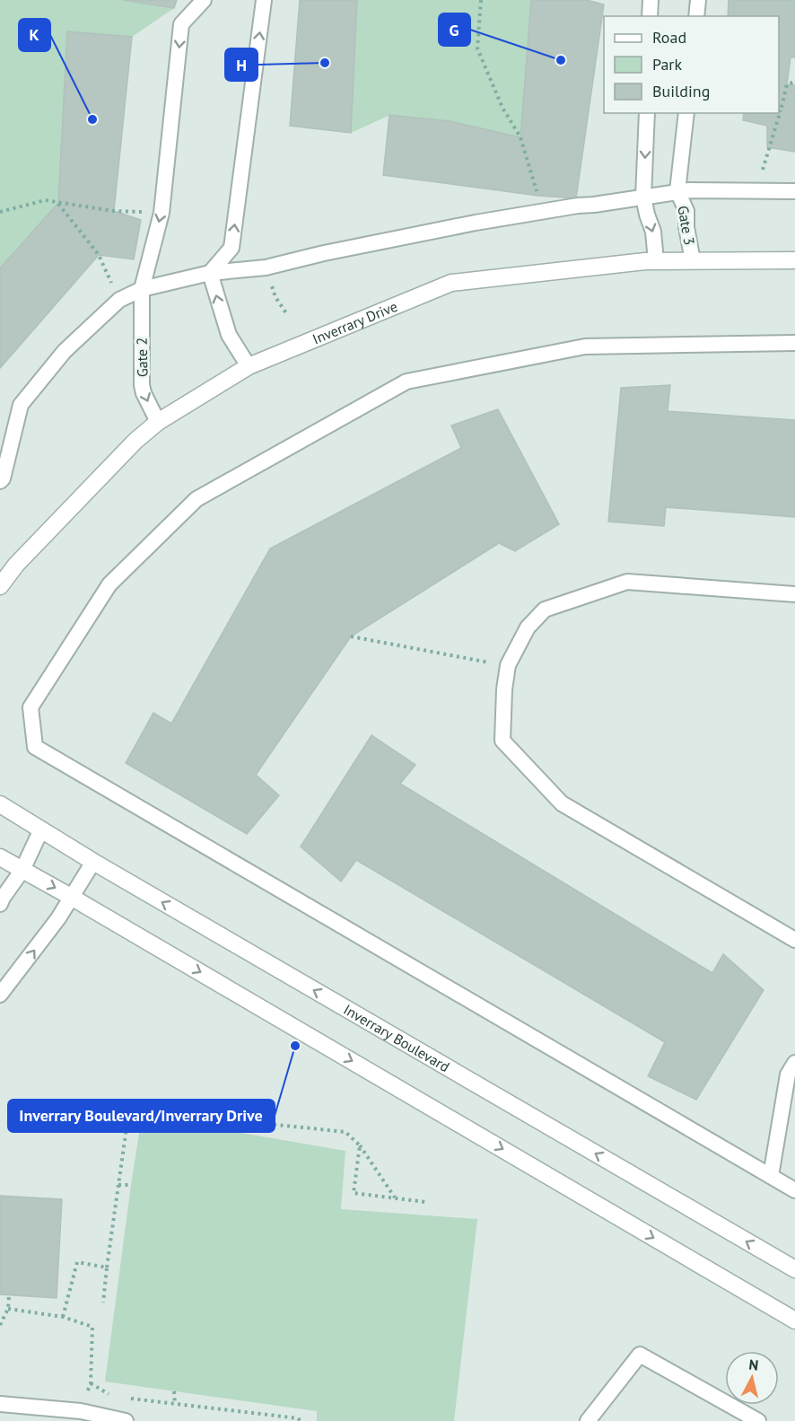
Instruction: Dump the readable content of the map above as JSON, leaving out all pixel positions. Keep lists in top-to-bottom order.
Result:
{
  "streets": {
    "street": ["Inverrary Drive", "Inverrary Boulevard"],
    "lane": ["Gate 3", "Gate 2"]
  },
  "crossings": [
    ["Gate 3", "Inverrary Drive"],
    ["Inverrary Drive", "Gate 2"]
  ],
  "places": [
    "G",
    "H",
    "K",
    "Inverrary Boulevard/Inverrary Drive"
  ],
  "legend": ["Road", "Park", "Building"],
  "north": "top"
}
